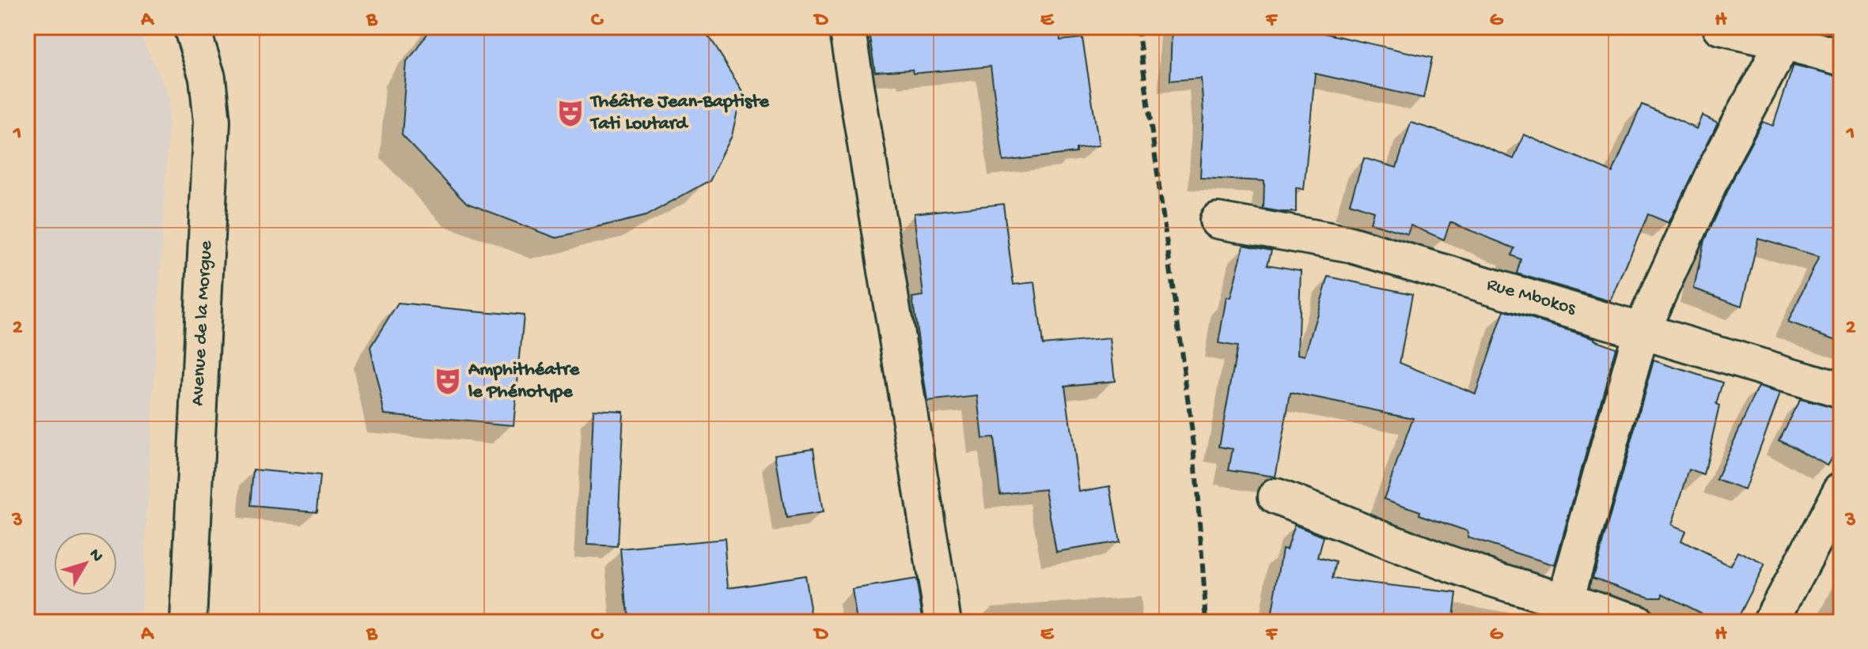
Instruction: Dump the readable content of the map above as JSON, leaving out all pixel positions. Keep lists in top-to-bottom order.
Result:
{
  "streets": {
    "street": ["Rue Mbokos", "Avenue de la Morgue"]
  },
  "places": {
    "theatre": ["Théâtre Jean-Baptiste Tati Loutard", "Amphithéatre le Phénotype"]
  },
  "north": "top right",
  "grid": {
    "columns": [
      "A",
      "B",
      "C",
      "D",
      "E",
      "F",
      "G",
      "H"
    ],
    "rows": ["1", "2", "3"]
  }
}
